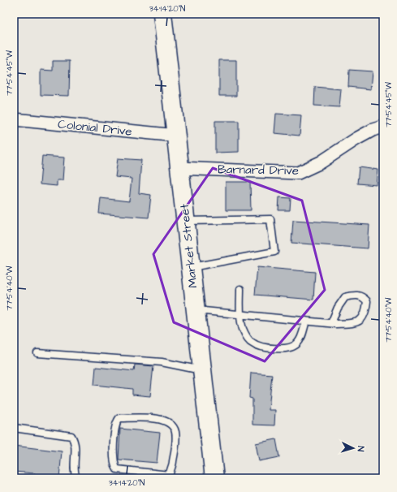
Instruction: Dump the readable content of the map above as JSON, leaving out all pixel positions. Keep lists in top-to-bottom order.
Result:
{
  "streets": {
    "main road": ["Market Street"],
    "street": ["Colonial Drive", "Barnard Drive"]
  },
  "crossings": [
    ["Colonial Drive", "Market Street"],
    ["Barnard Drive", "Market Street"]
  ],
  "north": "right",
  "coordinates": ["34°14'20\"N", "77°54'45\"W", "77°54'40\"W"]
}
